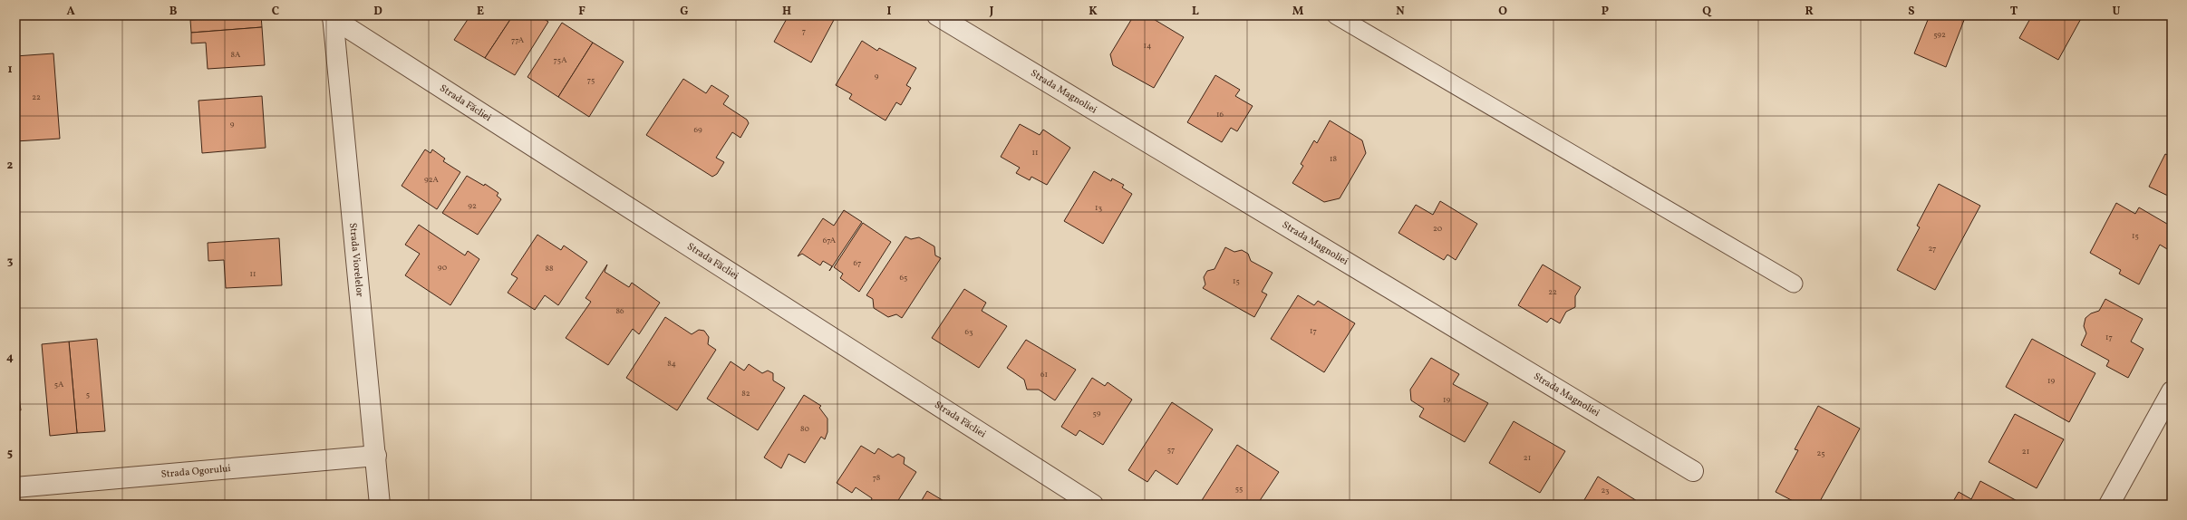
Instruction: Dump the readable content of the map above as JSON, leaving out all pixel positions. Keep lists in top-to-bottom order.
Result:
{
  "streets": {
    "street": [
      "Strada Magnoliei",
      "Strada Făcliei",
      "Strada Viorelelor",
      "Strada Ogorului"
    ]
  },
  "crossings": [
    ["Strada Făcliei", "Strada Viorelelor"],
    ["Strada Viorelelor", "Strada Ogorului"]
  ],
  "house_numbers": [
    "7",
    "592",
    "77A",
    "14",
    "8A",
    "75A",
    "9",
    "75",
    "22",
    "16",
    "9",
    "69",
    "11",
    "18",
    "92A",
    "92",
    "13",
    "20",
    "15",
    "67A",
    "27",
    "67",
    "90",
    "88",
    "11",
    "65",
    "15",
    "22",
    "86",
    "17",
    "63",
    "17",
    "84",
    "61",
    "19",
    "5A",
    "82",
    "5",
    "19",
    "59",
    "80",
    "57",
    "21",
    "25",
    "21",
    "78",
    "55",
    "23"
  ],
  "grid": {
    "columns": [
      "A",
      "B",
      "C",
      "D",
      "E",
      "F",
      "G",
      "H",
      "I",
      "J",
      "K",
      "L",
      "M",
      "N",
      "O",
      "P",
      "Q",
      "R",
      "S",
      "T",
      "U"
    ],
    "rows": [
      "1",
      "2",
      "3",
      "4",
      "5"
    ]
  }
}
